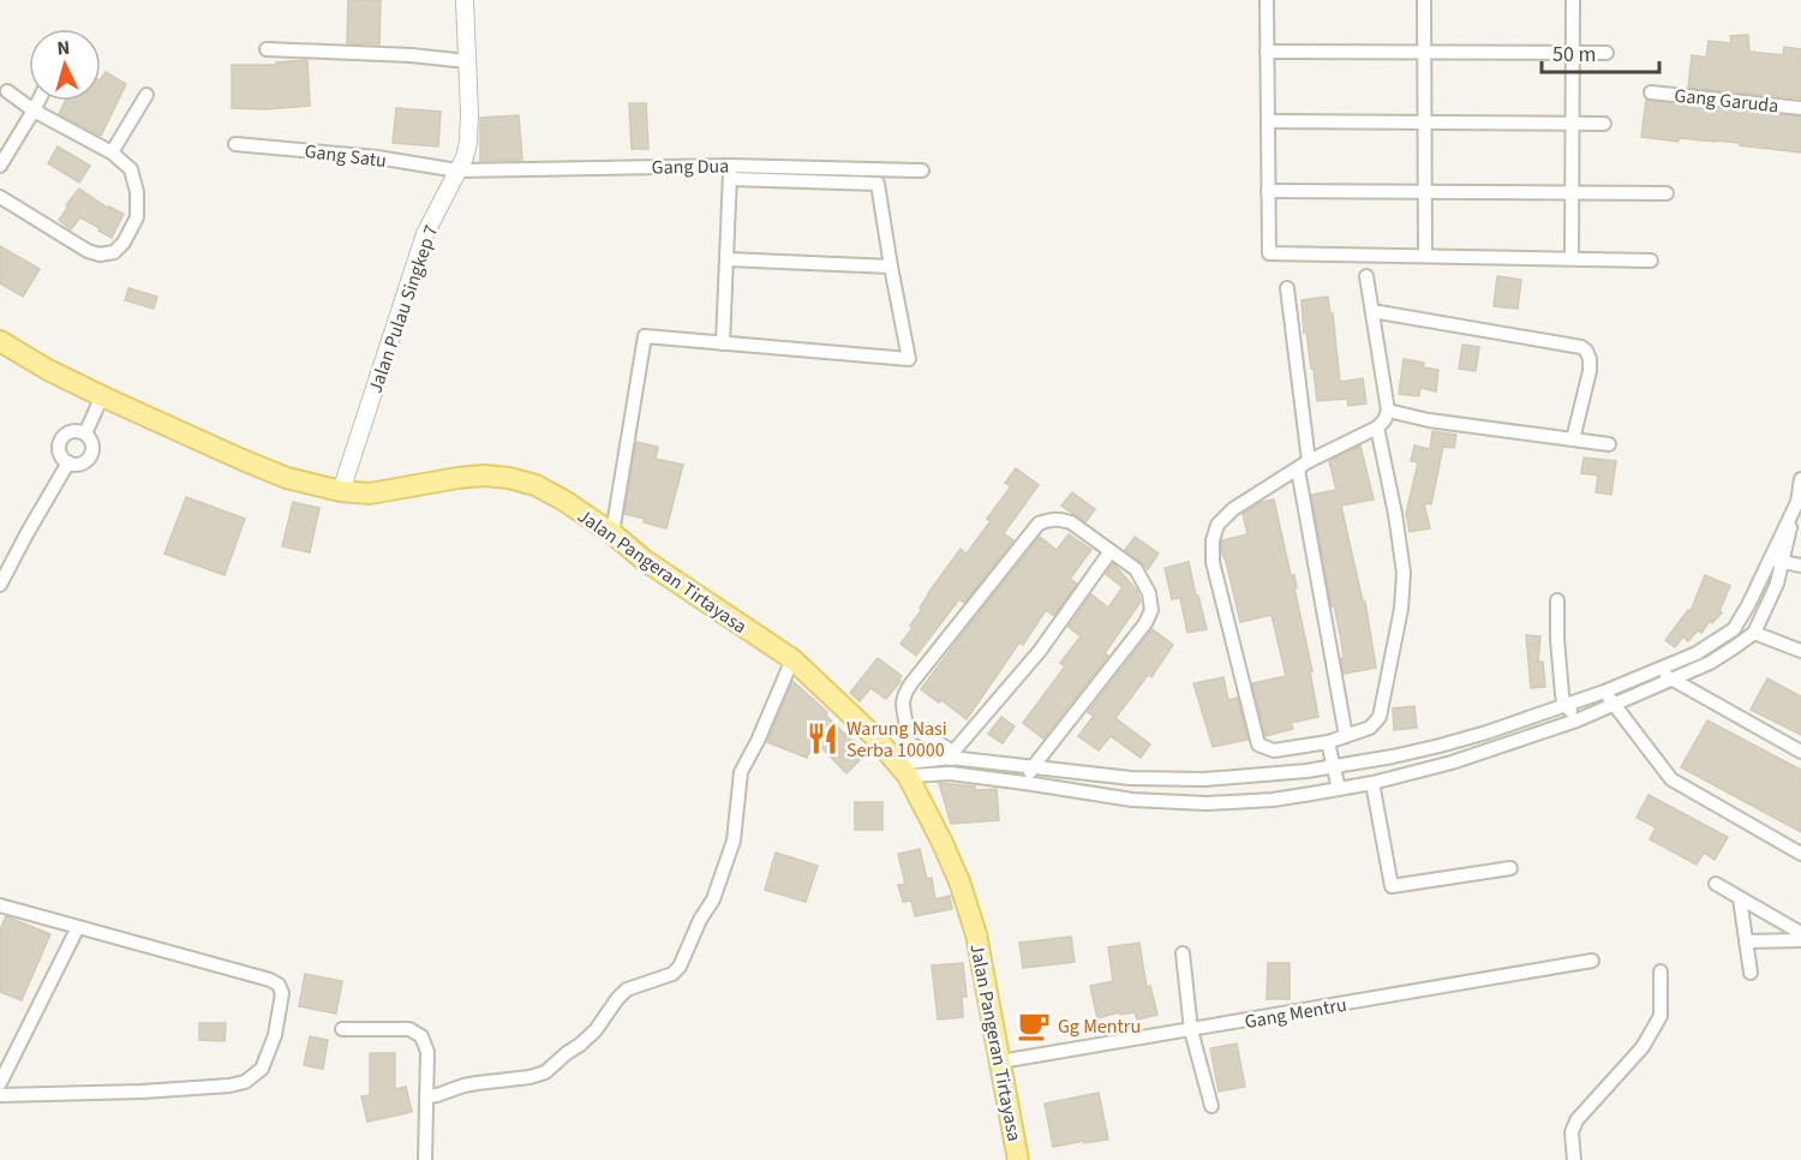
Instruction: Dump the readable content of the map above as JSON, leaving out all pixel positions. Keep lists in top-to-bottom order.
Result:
{
  "streets": {
    "main road": ["Jalan Pangeran Tirtayasa"],
    "street": [
      "Gang Garuda",
      "Gang Satu",
      "Gang Dua",
      "Jalan Pulau Singkep 7",
      "Gang Mentru"
    ]
  },
  "crossings": [
    ["Gang Satu", "Gang Dua"],
    ["Gang Satu", "Jalan Pulau Singkep 7"],
    ["Gang Dua", "Jalan Pulau Singkep 7"],
    ["Jalan Pulau Singkep 7", "Jalan Pangeran Tirtayasa"],
    ["Jalan Pangeran Tirtayasa", "Gang Mentru"]
  ],
  "places": {
    "restaurant": ["Warung Nasi Serba 10000"],
    "cafe": ["Gg Mentru"]
  },
  "scale_bar": "50 m",
  "north": "top"
}
